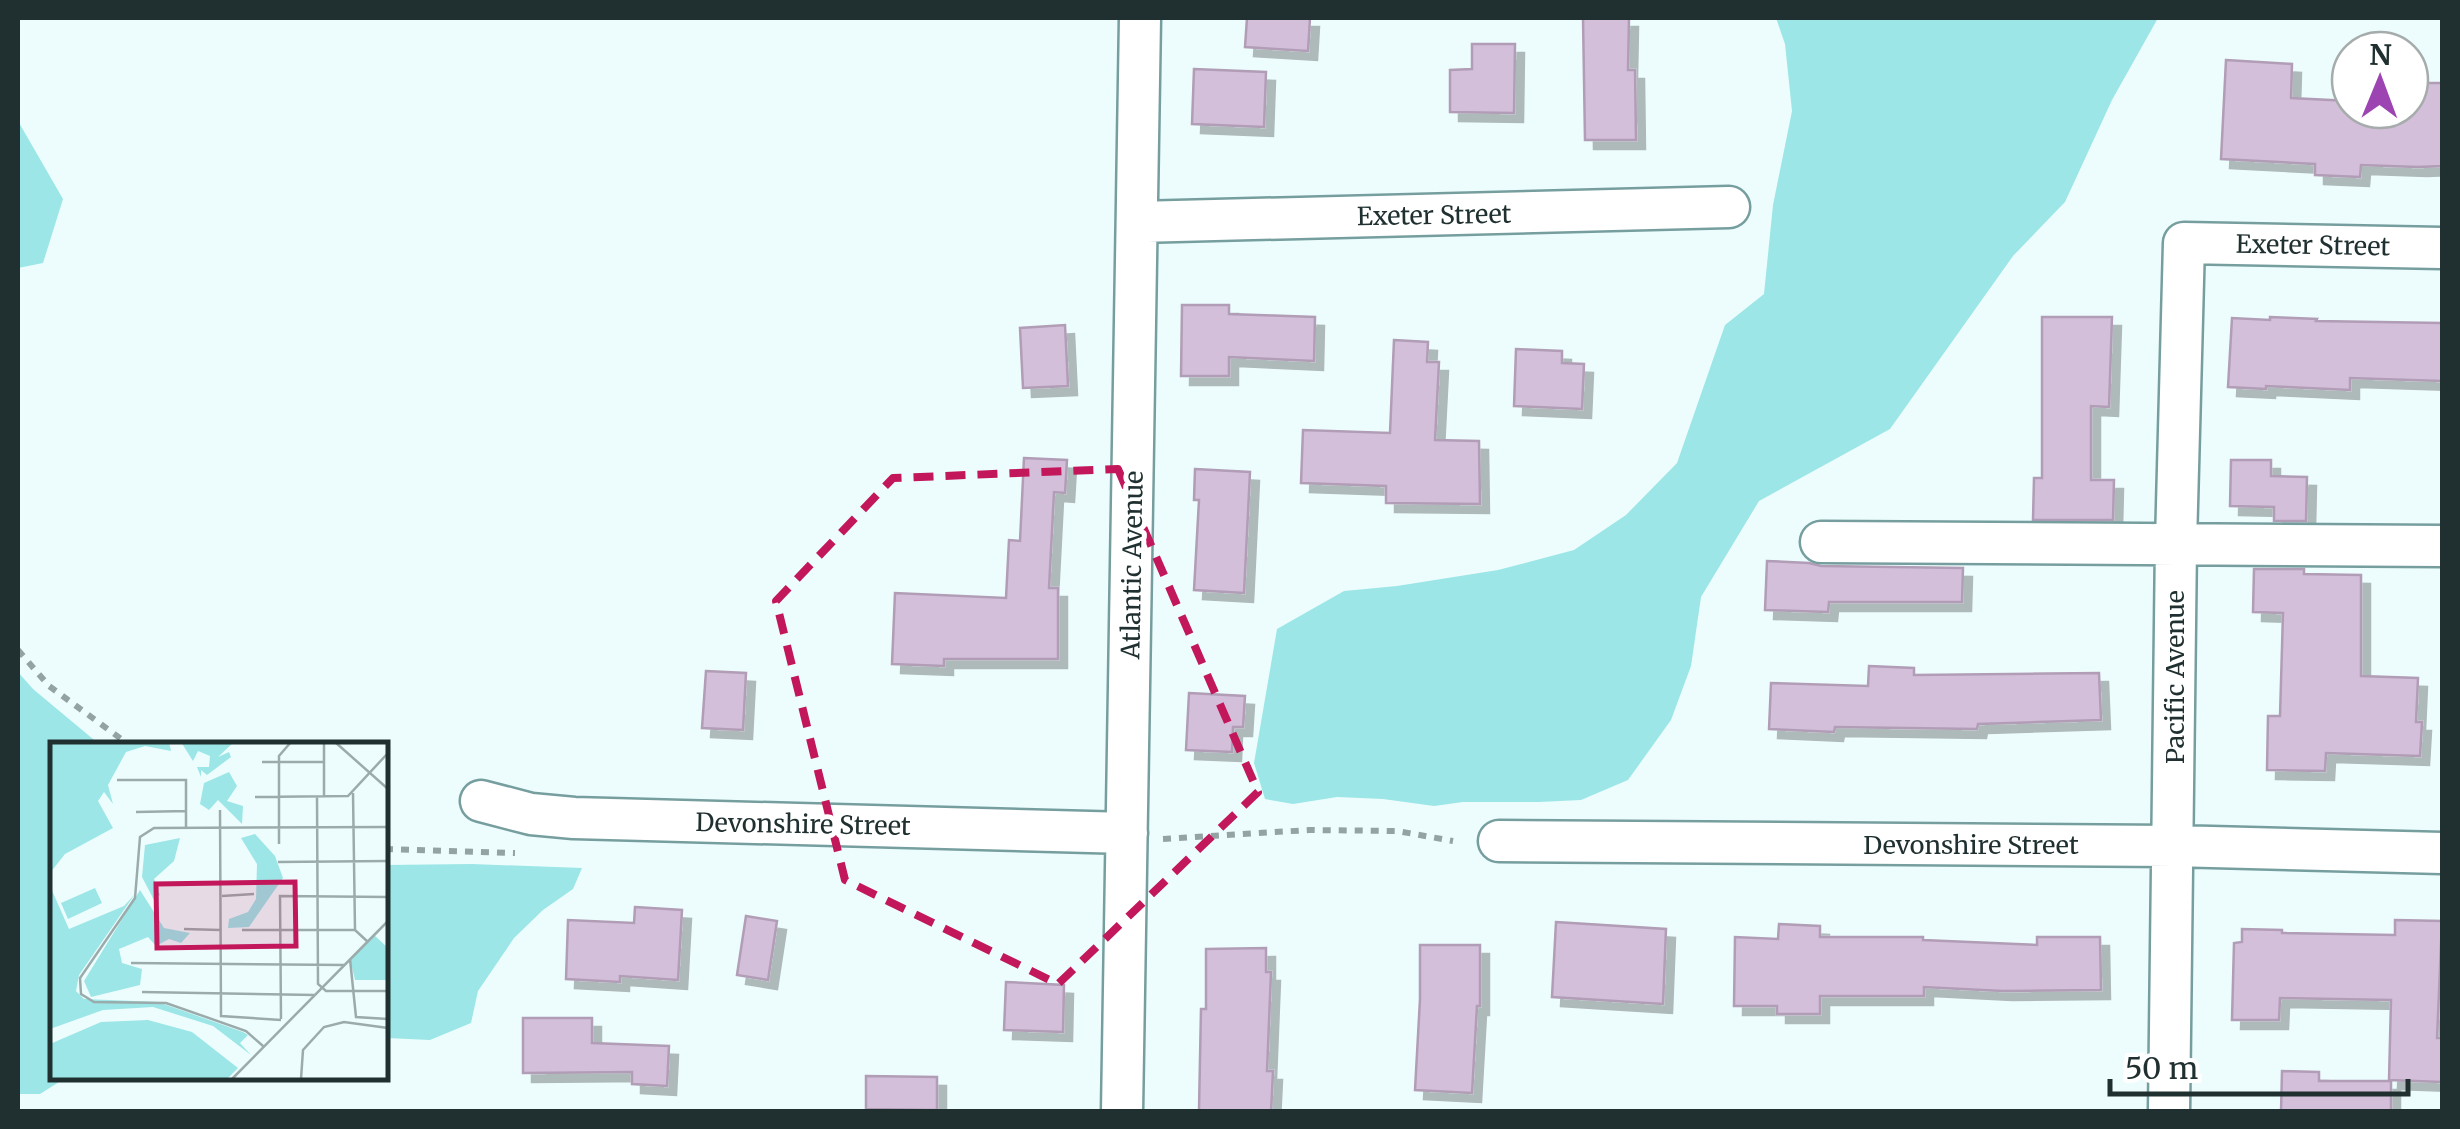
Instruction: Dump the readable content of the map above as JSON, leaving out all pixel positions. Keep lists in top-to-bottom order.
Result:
{
  "streets": {
    "street": [
      "Exeter Street",
      "Atlantic Avenue",
      "Pacific Avenue",
      "Devonshire Street"
    ]
  },
  "crossings": [
    ["Exeter Street", "Atlantic Avenue"],
    ["Exeter Street", "Pacific Avenue"],
    ["Atlantic Avenue", "Devonshire Street"],
    ["Pacific Avenue", "Devonshire Street"]
  ],
  "scale_bar": "50 m",
  "north": "top"
}
